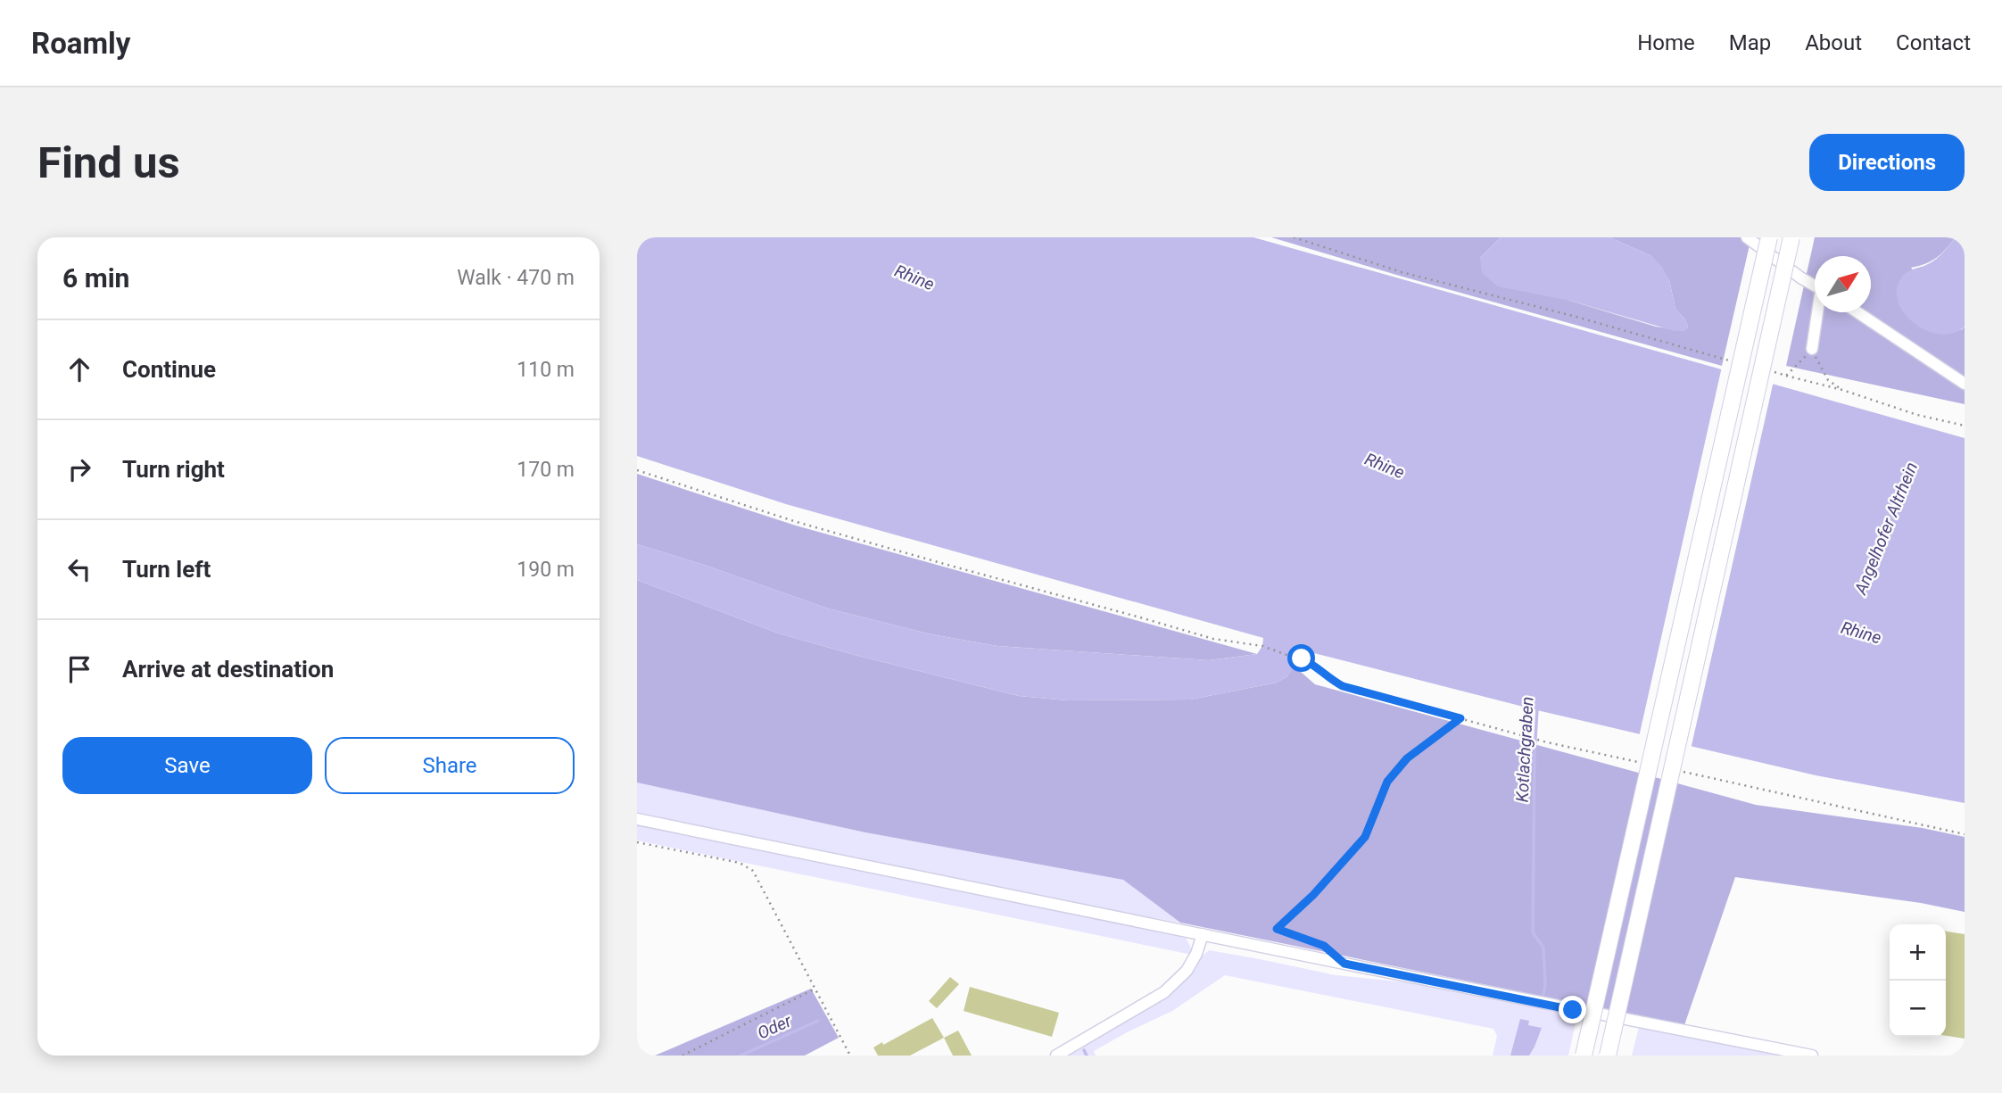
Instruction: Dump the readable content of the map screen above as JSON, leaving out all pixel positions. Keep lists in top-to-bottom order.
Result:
{
  "water": [
    "Rhine",
    "Angelhofer Altrhein",
    "Kotlachgraben",
    "Oder"
  ],
  "north": "top right",
  "page": {
    "header": "Roamly",
    "nav": [
      "Home",
      "Map",
      "About",
      "Contact"
    ],
    "buttons": [
      "Directions",
      ["Save", "Share"]
    ],
    "title": "Find us",
    "heading": ["6 min", "Walk · 470 m"],
    "list": [
      ["Continue", "110 m"],
      ["Turn right", "170 m"],
      ["Turn left", "190 m"],
      "Arrive at destination"
    ],
    "map_buttons": ["+", "−"]
  }
}
